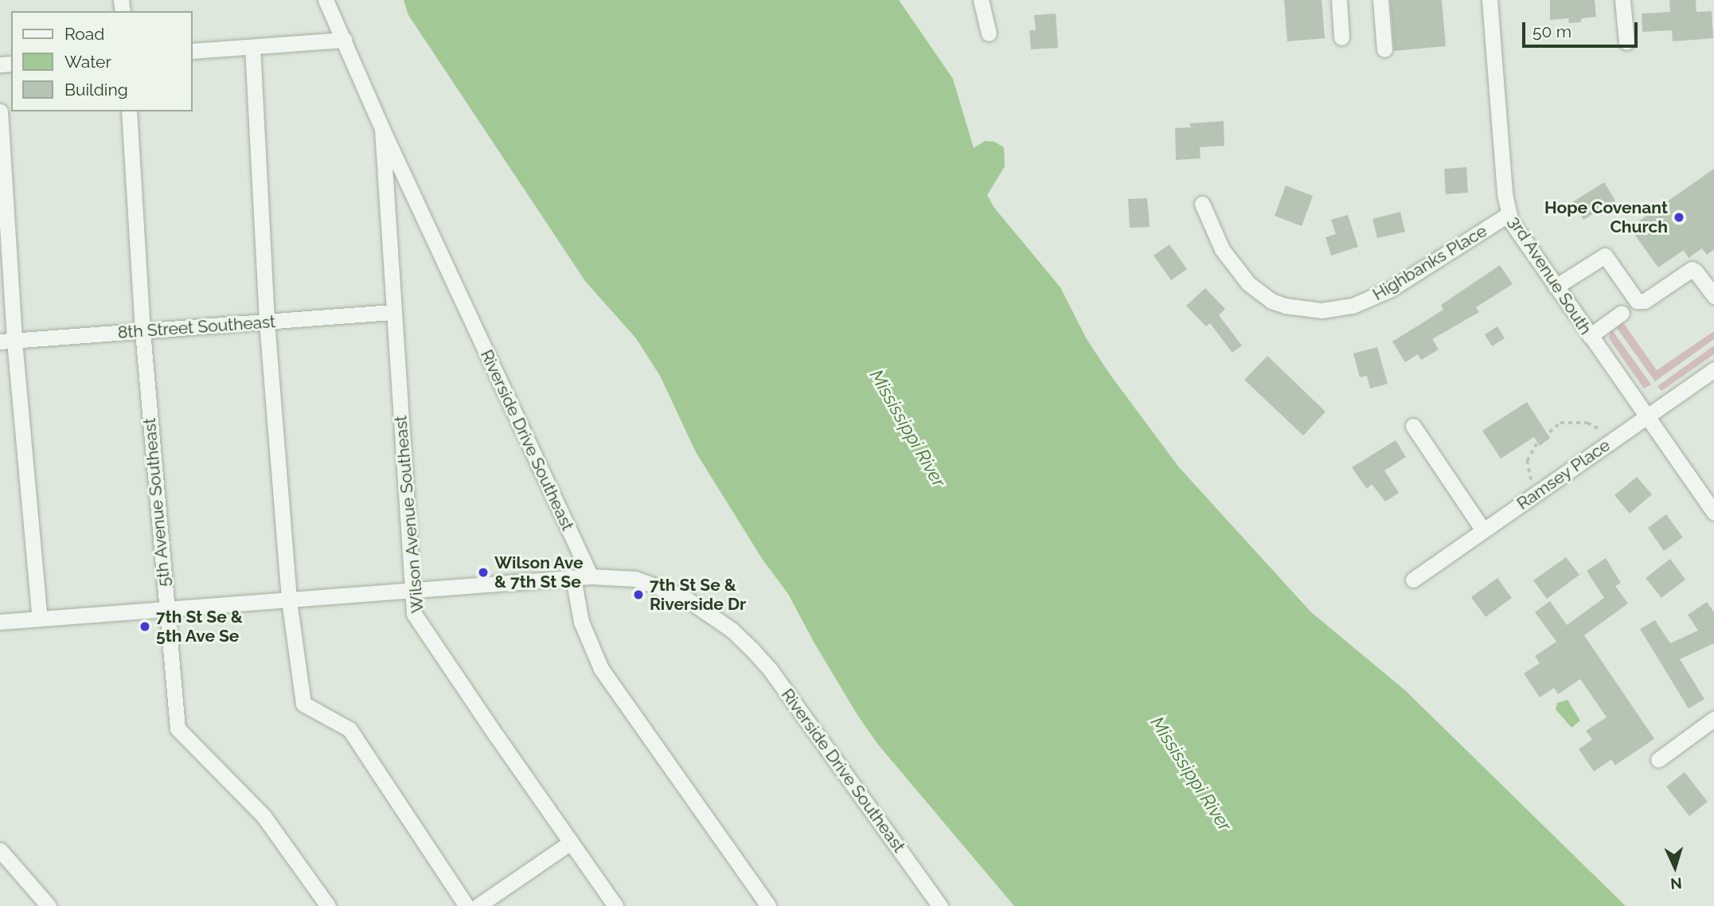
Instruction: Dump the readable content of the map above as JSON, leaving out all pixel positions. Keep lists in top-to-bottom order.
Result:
{
  "streets": {
    "street": [
      "Highbanks Place",
      "3rd Avenue South",
      "8th Street Southeast",
      "Riverside Drive Southeast",
      "Ramsey Place",
      "5th Avenue Southeast",
      "Wilson Avenue Southeast"
    ]
  },
  "crossings": [
    ["Highbanks Place", "3rd Avenue South"],
    ["3rd Avenue South", "Ramsey Place"],
    ["8th Street Southeast", "5th Avenue Southeast"],
    ["8th Street Southeast", "Wilson Avenue Southeast"],
    ["Riverside Drive Southeast", "Wilson Avenue Southeast"]
  ],
  "water": ["Mississippi River"],
  "places": [
    "Hope Covenant Church",
    "Wilson Ave & 7th St Se",
    "7th St Se & Riverside Dr",
    "7th St Se & 5th Ave Se"
  ],
  "legend": ["Road", "Water", "Building"],
  "scale_bar": "50 m",
  "north": "bottom"
}
